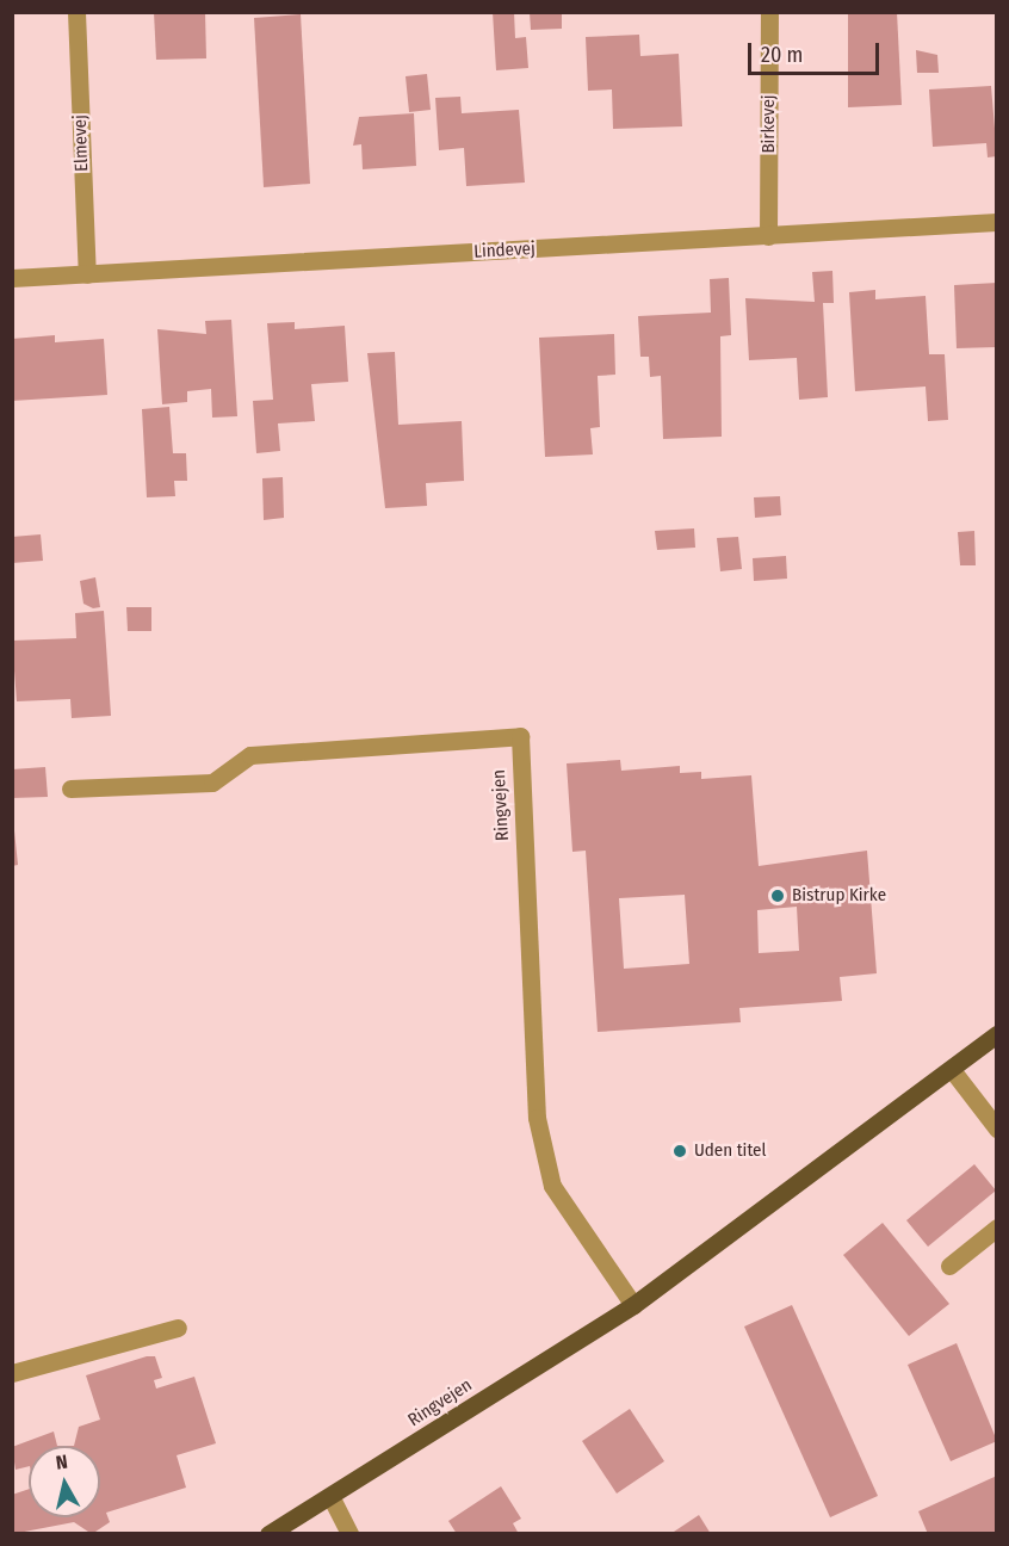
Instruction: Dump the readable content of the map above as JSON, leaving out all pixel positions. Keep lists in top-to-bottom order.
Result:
{
  "streets": {
    "main road": ["Ringvejen"],
    "street": ["Birkevej", "Elmevej", "Lindevej"]
  },
  "crossings": [
    ["Birkevej", "Lindevej"],
    ["Elmevej", "Lindevej"]
  ],
  "places": ["Bistrup Kirke", "Uden titel"],
  "scale_bar": "20 m",
  "north": "top"
}
